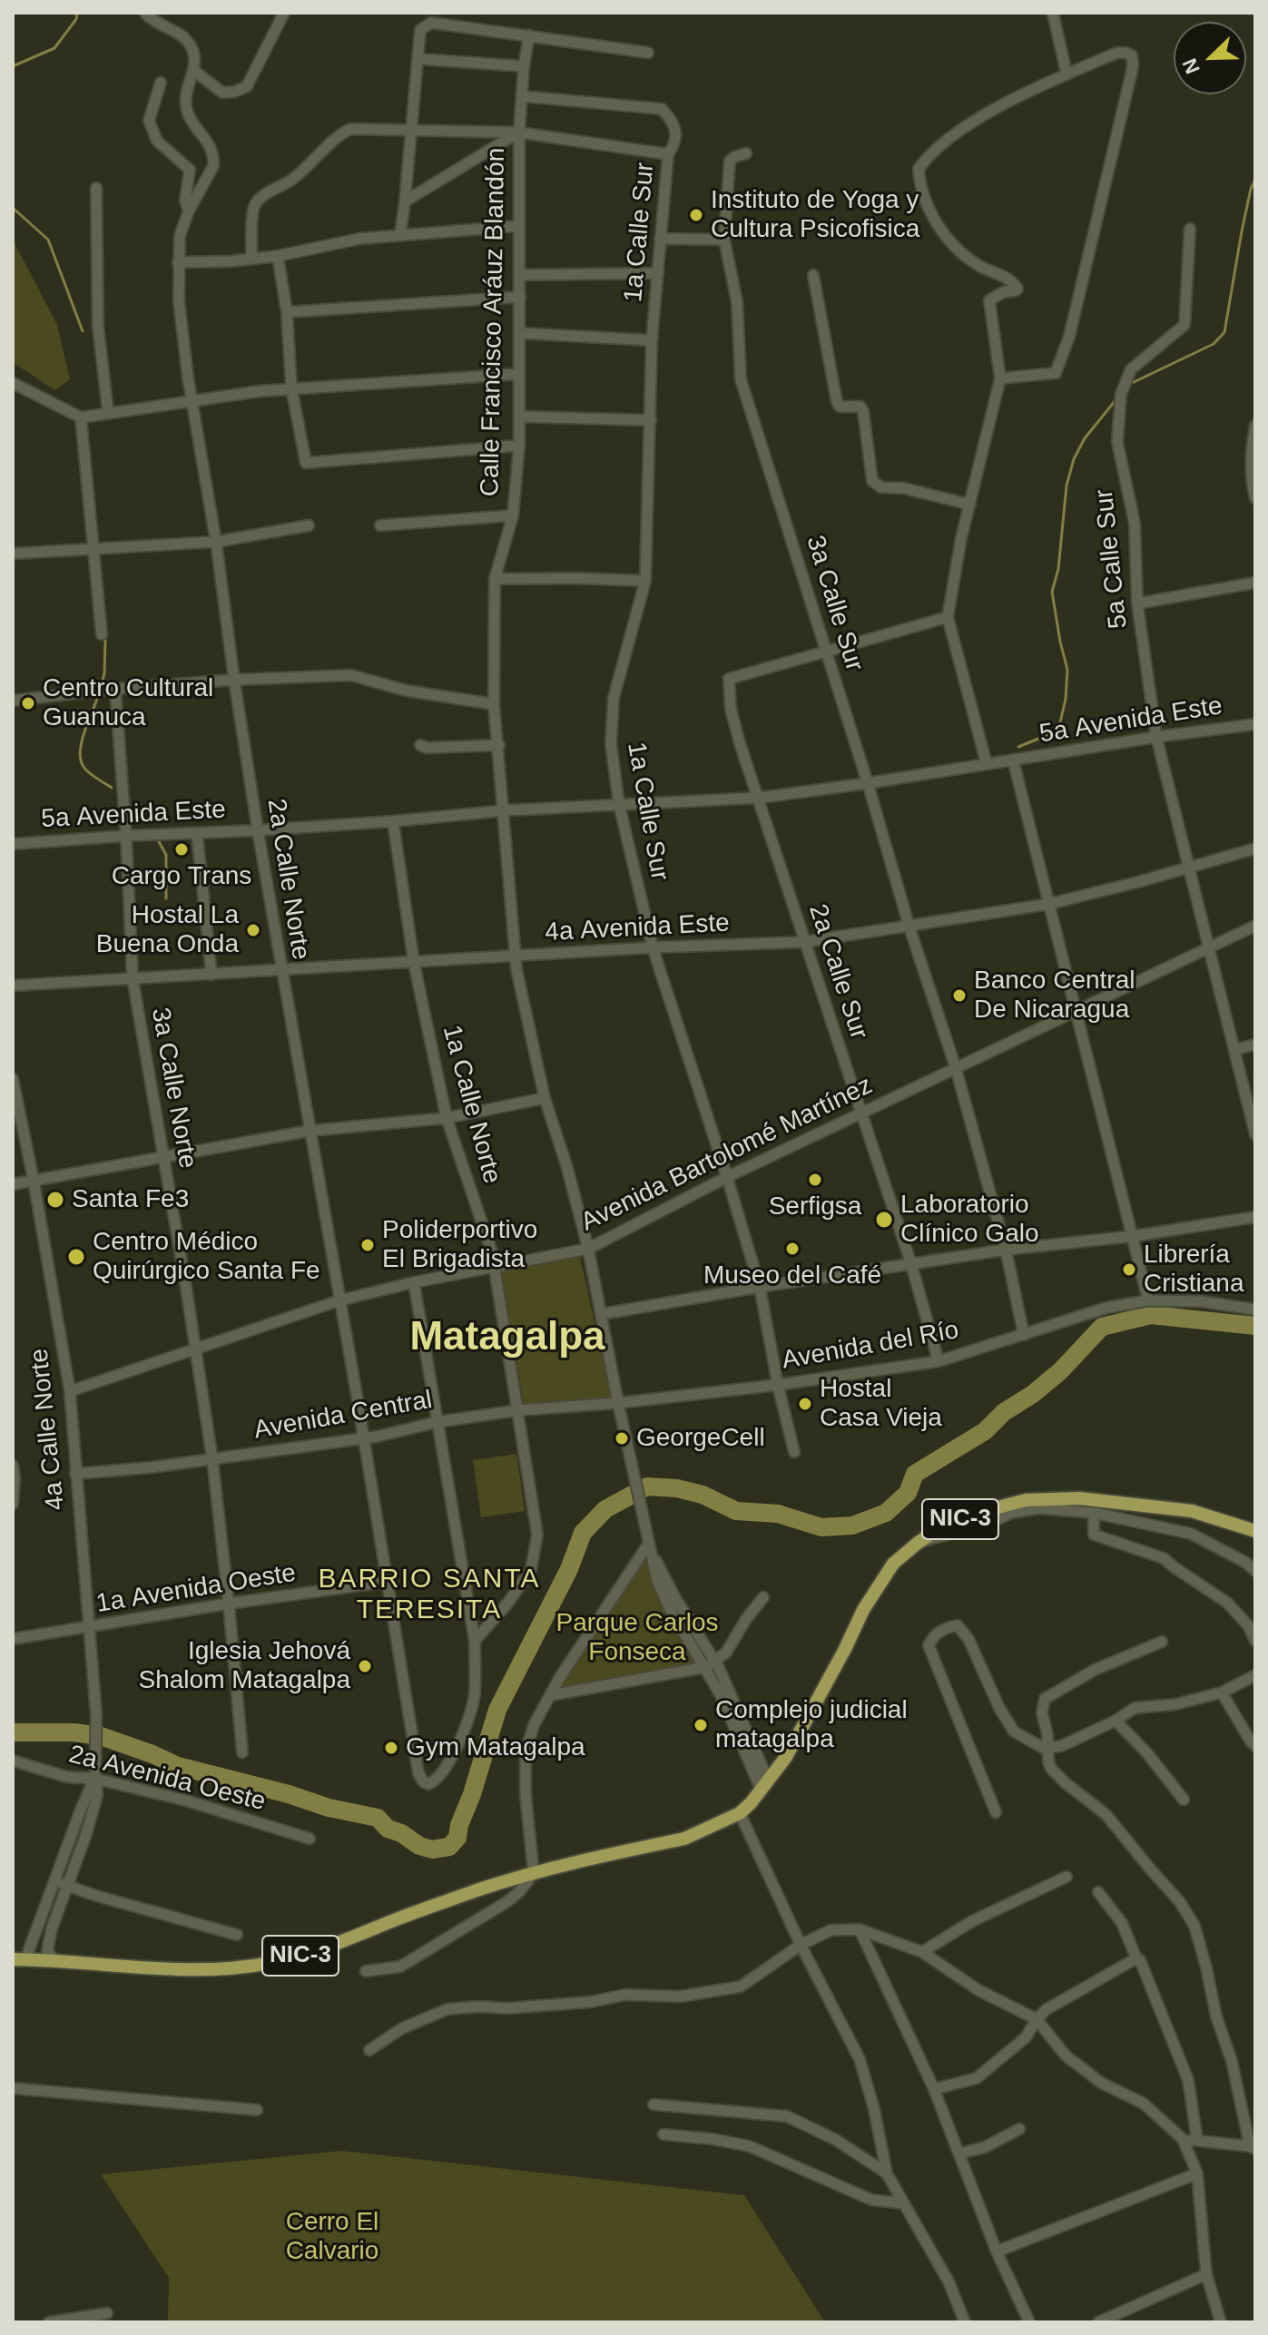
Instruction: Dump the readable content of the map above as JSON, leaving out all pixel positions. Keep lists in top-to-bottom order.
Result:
{
  "streets": {
    "main road": ["NIC-3"],
    "street": [
      "1a Calle Sur",
      "Calle Francisco Aráuz Blandón",
      "5a Calle Sur",
      "3a Calle Sur",
      "5a Avenida Este",
      "2a Calle Norte",
      "4a Avenida Este",
      "2a Calle Sur",
      "3a Calle Norte",
      "1a Calle Norte",
      "Avenida Bartolomé Martínez",
      "Avenida del Río",
      "Avenida Central",
      "4a Calle Norte",
      "1a Avenida Oeste",
      "2a Avenida Oeste"
    ]
  },
  "crossings": [
    ["1a Calle Sur", "Calle Francisco Aráuz Blandón"],
    ["1a Calle Sur", "5a Avenida Este"],
    ["1a Calle Sur", "4a Avenida Este"],
    ["1a Calle Sur", "Avenida Bartolomé Martínez"],
    ["1a Calle Sur", "Avenida del Río"],
    ["Calle Francisco Aráuz Blandón", "5a Avenida Este"],
    ["Calle Francisco Aráuz Blandón", "4a Avenida Este"],
    ["Calle Francisco Aráuz Blandón", "Avenida Bartolomé Martínez"],
    ["Calle Francisco Aráuz Blandón", "Avenida del Río"],
    ["Calle Francisco Aráuz Blandón", "Avenida Central"],
    ["5a Calle Sur", "5a Avenida Este"],
    ["5a Calle Sur", "4a Avenida Este"],
    ["5a Calle Sur", "Avenida Bartolomé Martínez"],
    ["3a Calle Sur", "5a Avenida Este"],
    ["3a Calle Sur", "4a Avenida Este"],
    ["3a Calle Sur", "2a Calle Sur"],
    ["3a Calle Sur", "Avenida Bartolomé Martínez"],
    ["3a Calle Sur", "Avenida del Río"],
    ["5a Avenida Este", "2a Calle Norte"],
    ["5a Avenida Este", "2a Calle Sur"],
    ["5a Avenida Este", "3a Calle Norte"],
    ["5a Avenida Este", "1a Calle Norte"],
    ["2a Calle Norte", "4a Avenida Este"],
    ["2a Calle Norte", "1a Calle Norte"],
    ["2a Calle Norte", "Avenida Bartolomé Martínez"],
    ["2a Calle Norte", "Avenida Central"],
    ["2a Calle Norte", "1a Avenida Oeste"],
    ["4a Avenida Este", "2a Calle Sur"],
    ["4a Avenida Este", "3a Calle Norte"],
    ["4a Avenida Este", "1a Calle Norte"],
    ["2a Calle Sur", "Avenida Bartolomé Martínez"],
    ["2a Calle Sur", "Avenida del Río"],
    ["3a Calle Norte", "Avenida Bartolomé Martínez"],
    ["3a Calle Norte", "Avenida Central"],
    ["3a Calle Norte", "1a Avenida Oeste"],
    ["1a Calle Norte", "Avenida Bartolomé Martínez"],
    ["1a Calle Norte", "Avenida Central"],
    ["Avenida Bartolomé Martínez", "4a Calle Norte"],
    ["Avenida del Río", "Avenida Central"],
    ["Avenida Central", "4a Calle Norte"],
    ["4a Calle Norte", "NIC-3"],
    ["4a Calle Norte", "1a Avenida Oeste"],
    ["4a Calle Norte", "2a Avenida Oeste"]
  ],
  "districts": ["Matagalpa", "BARRIO SANTA TERESITA"],
  "parks": ["Parque Carlos Fonseca", "Cerro El Calvario"],
  "places": [
    "Instituto de Yoga y Cultura Psicofisica",
    "Centro Cultural Guanuca",
    "Cargo Trans",
    "Hostal La Buena Onda",
    "Banco Central De Nicaragua",
    "Serfigsa",
    "Santa Fe3",
    "Laboratorio Clínico Galo",
    "Poliderportivo El Brigadista",
    "Museo del Café",
    "Centro Médico Quirúrgico Santa Fe",
    "Librería Cristiana",
    "Hostal Casa Vieja",
    "GeorgeCell",
    "Iglesia Jehová Shalom Matagalpa",
    "Complejo judicial matagalpa",
    "Gym Matagalpa"
  ],
  "north": "bottom left"
}
